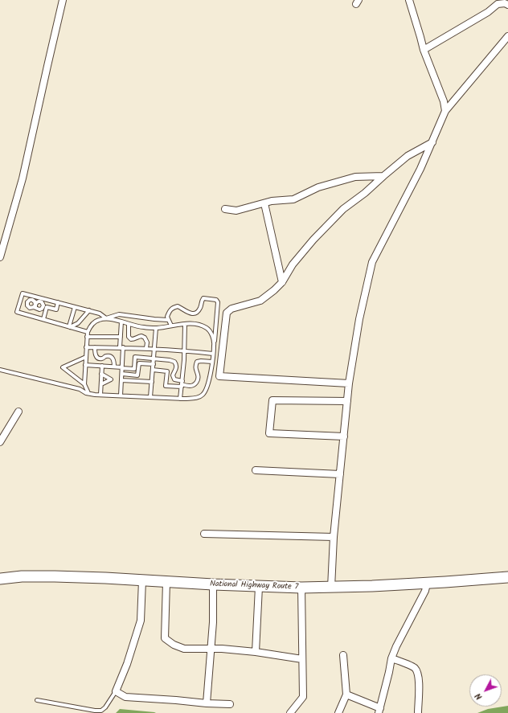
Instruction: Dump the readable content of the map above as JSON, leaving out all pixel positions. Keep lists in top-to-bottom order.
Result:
{
  "streets": {
    "highway": ["National Highway Route 7"]
  },
  "north": "bottom left"
}
